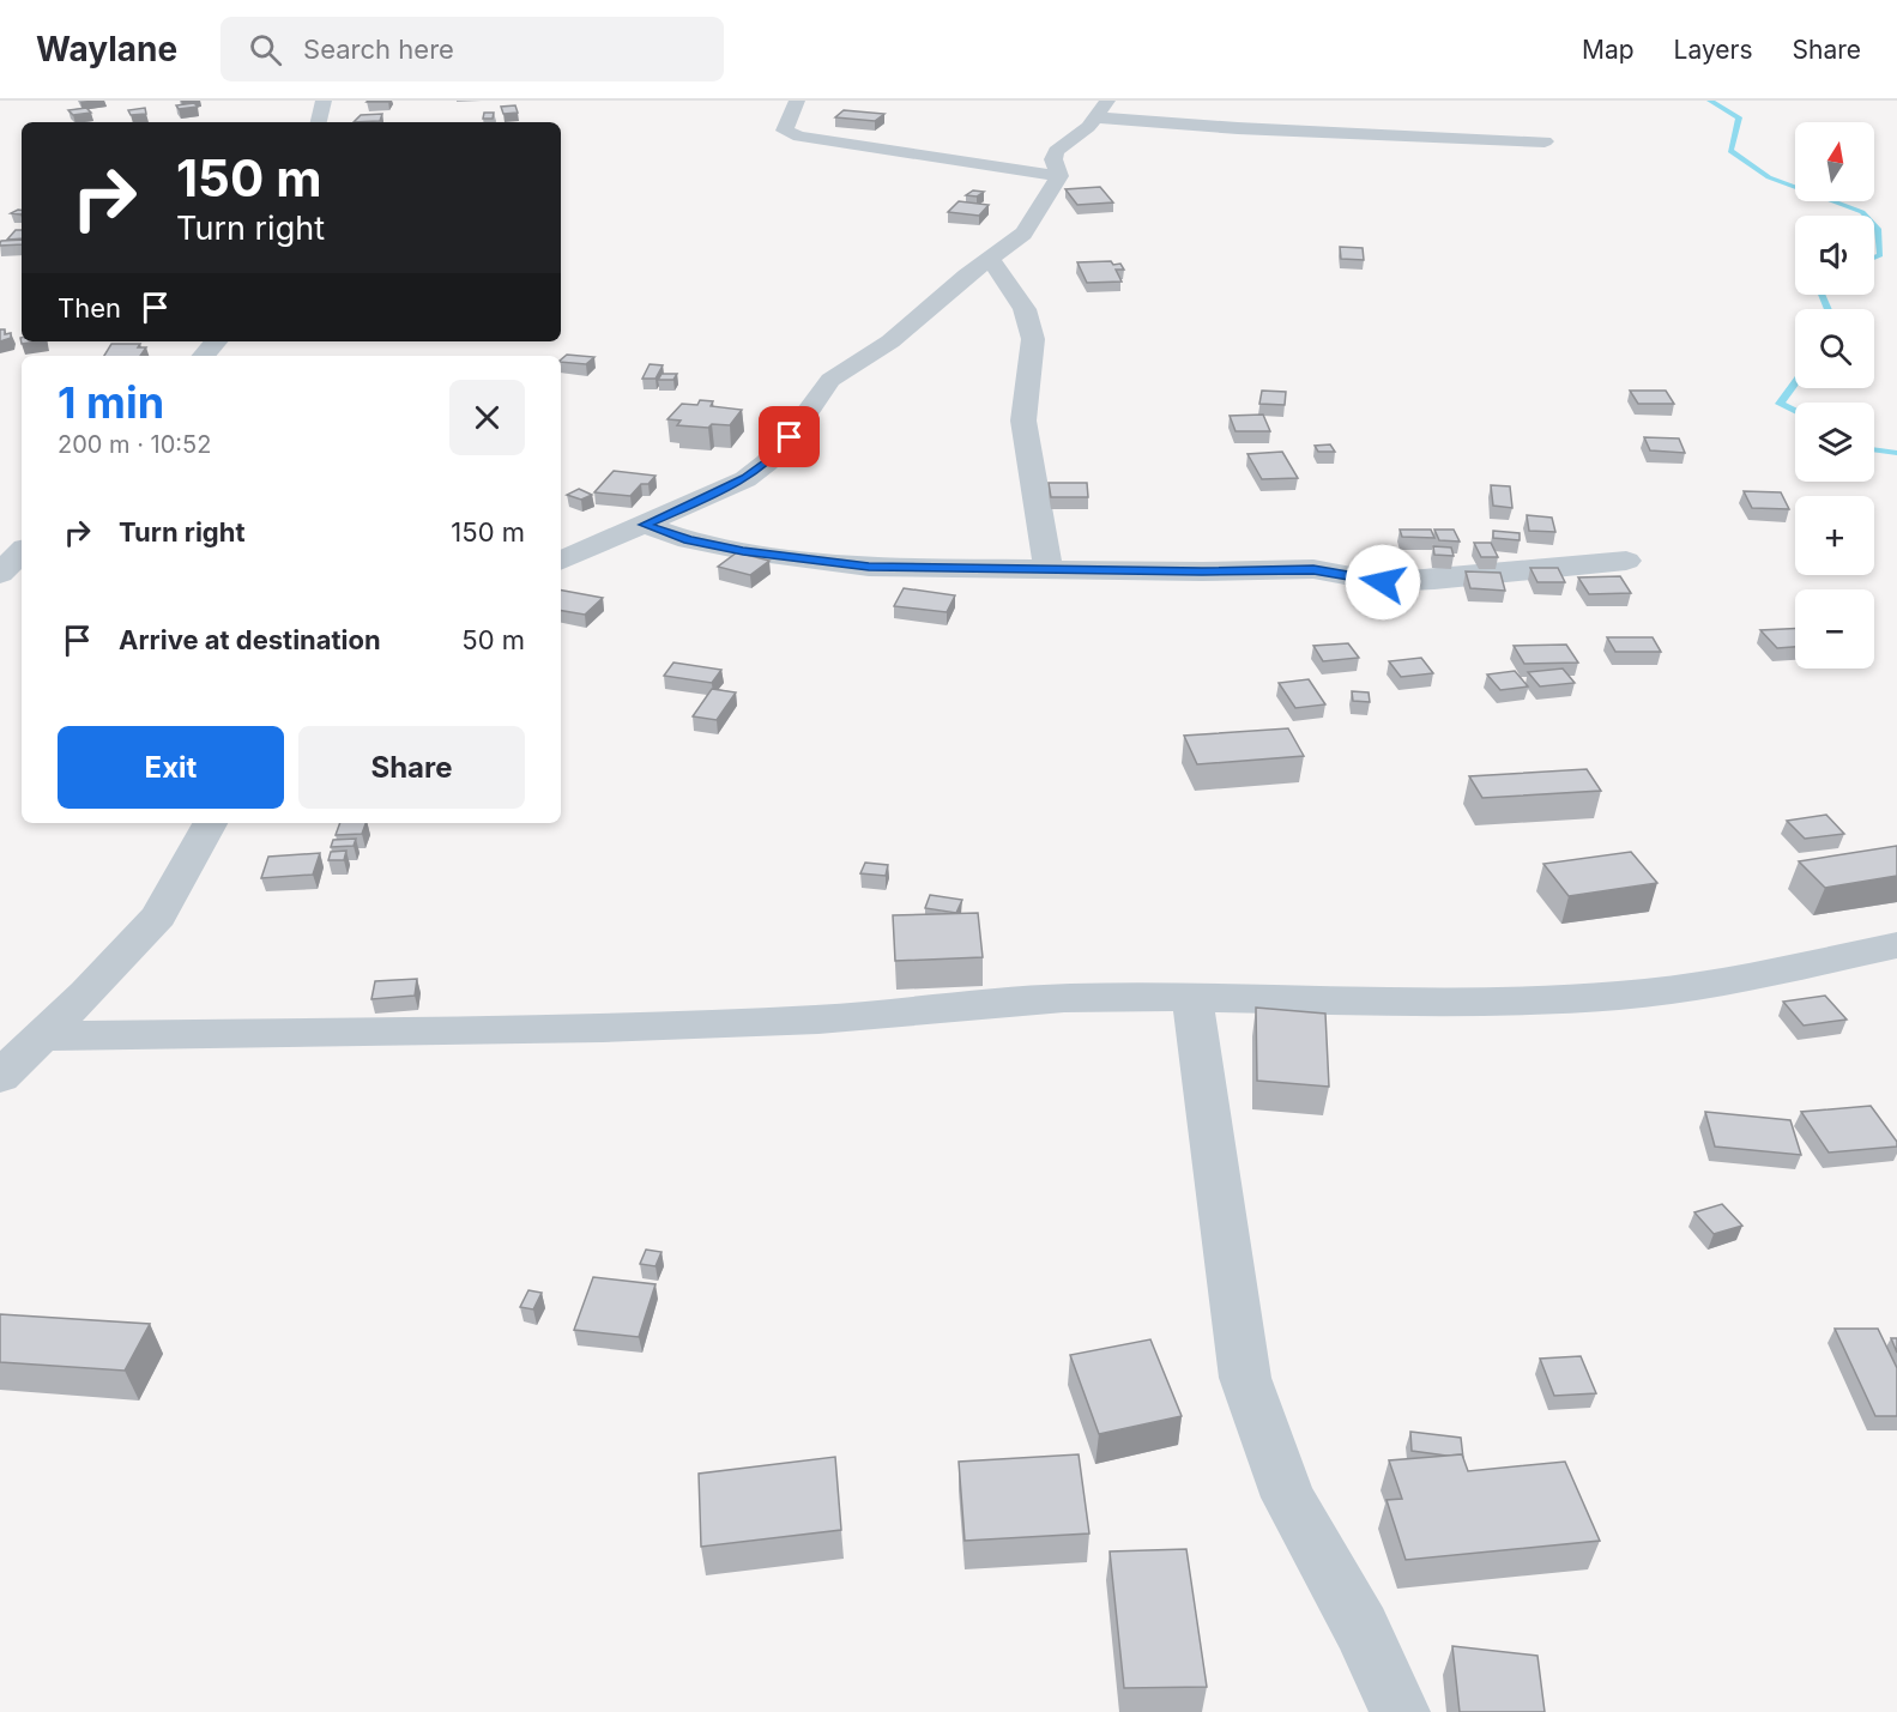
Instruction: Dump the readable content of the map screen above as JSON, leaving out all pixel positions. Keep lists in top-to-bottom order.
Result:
{
  "north": "top",
  "page": {
    "header": "Waylane",
    "search": "Search here",
    "nav": ["Map", "Layers", "Share"],
    "map_buttons": ["+", "−"],
    "turn": ["150 m", "Turn right"],
    "then": "Then",
    "heading": ["1 min", "200 m · 10:52"],
    "list": [
      {
        "name": "Turn right",
        "value": "150 m"
      },
      {
        "name": "Arrive at destination",
        "value": "50 m"
      }
    ],
    "buttons": ["Exit", "Share"]
  }
}
